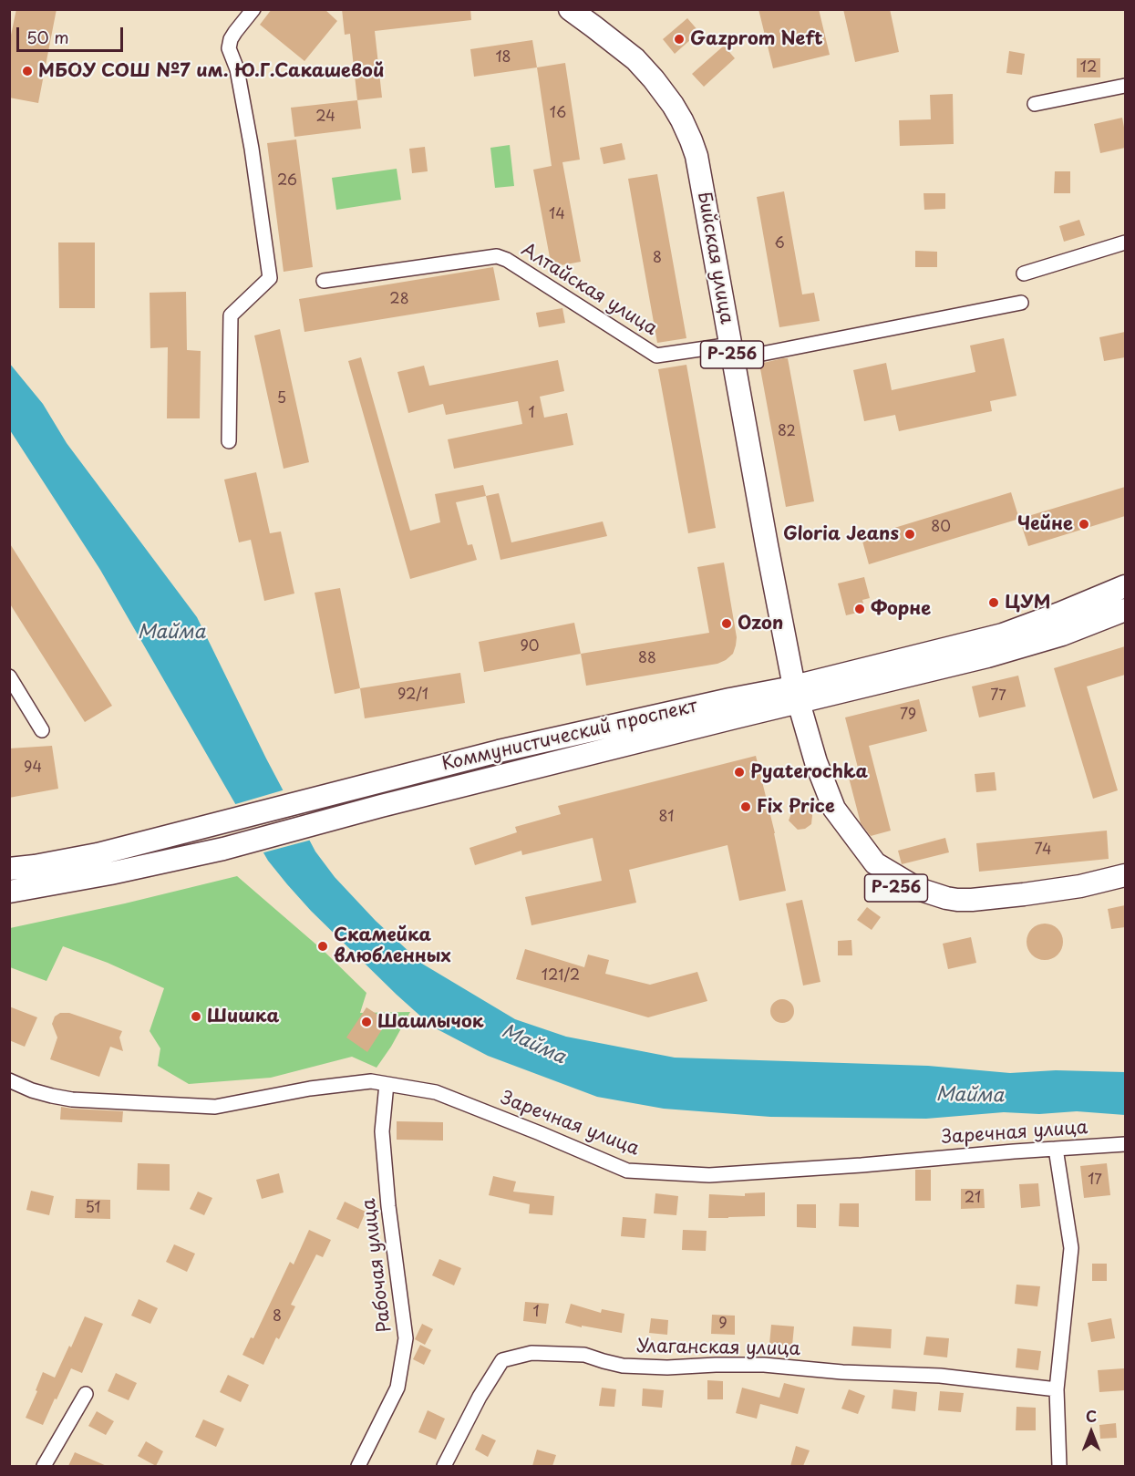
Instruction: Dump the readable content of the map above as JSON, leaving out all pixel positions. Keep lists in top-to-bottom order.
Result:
{
  "streets": {
    "main road": ["Бийская улица", "Р-256", "Коммунистический проспект"],
    "street": [
      "Алтайская улица",
      "Заречная улица",
      "Рабочая улица",
      "Улаганская улица"
    ]
  },
  "crossings": [
    ["Бийская улица", "Алтайская улица"],
    ["Бийская улица", "Р-256"],
    ["Бийская улица", "Коммунистический проспект"],
    ["Р-256", "Коммунистический проспект"],
    ["Заречная улица", "Рабочая улица"]
  ],
  "water": ["Майма"],
  "places": [
    "Gazprom Neft",
    "МБОУ СОШ №7 им. Ю.Г.Сакашевой",
    "Чейне",
    "Gloria Jeans",
    "ЦУМ",
    "Форне",
    "Ozon",
    "Pyaterochka",
    "Fix Price",
    "Скамейка влюбленных",
    "Шишка",
    "Шашлычок"
  ],
  "house_numbers": [
    "18",
    "12",
    "16",
    "24",
    "26",
    "14",
    "6",
    "8",
    "28",
    "5",
    "1",
    "82",
    "80",
    "90",
    "88",
    "92/1",
    "77",
    "79",
    "94",
    "81",
    "74",
    "121/2",
    "17",
    "21",
    "51",
    "1",
    "8",
    "9"
  ],
  "scale_bar": "50 m",
  "north": "top"
}
